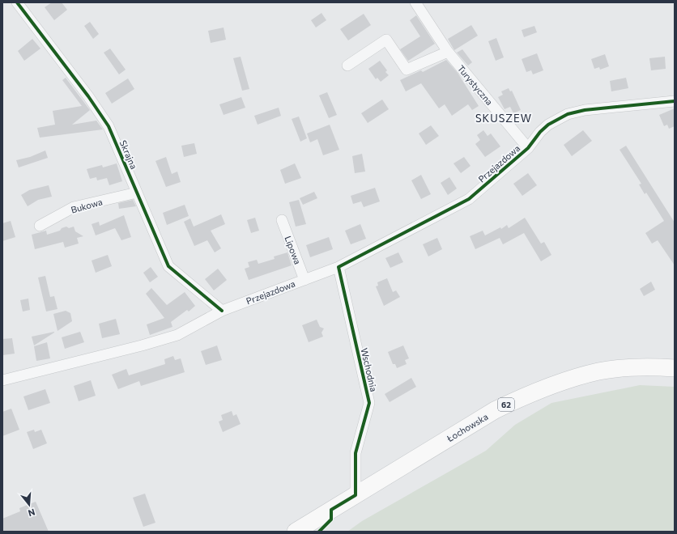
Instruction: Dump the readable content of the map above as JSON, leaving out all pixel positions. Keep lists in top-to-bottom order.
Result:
{
  "streets": {
    "main road": ["62", "Łochowska"],
    "street": [
      "Turystyczna",
      "Skrajna",
      "Przejazdowa",
      "Bukowa",
      "Lipowa",
      "Wschodnia"
    ]
  },
  "crossings": [
    ["Turystyczna", "Przejazdowa"],
    ["Skrajna", "Przejazdowa"],
    ["Skrajna", "Bukowa"],
    ["Przejazdowa", "Lipowa"],
    ["Przejazdowa", "Wschodnia"],
    ["Wschodnia", "Łochowska"]
  ],
  "districts": ["SKUSZEW"],
  "north": "bottom"
}
